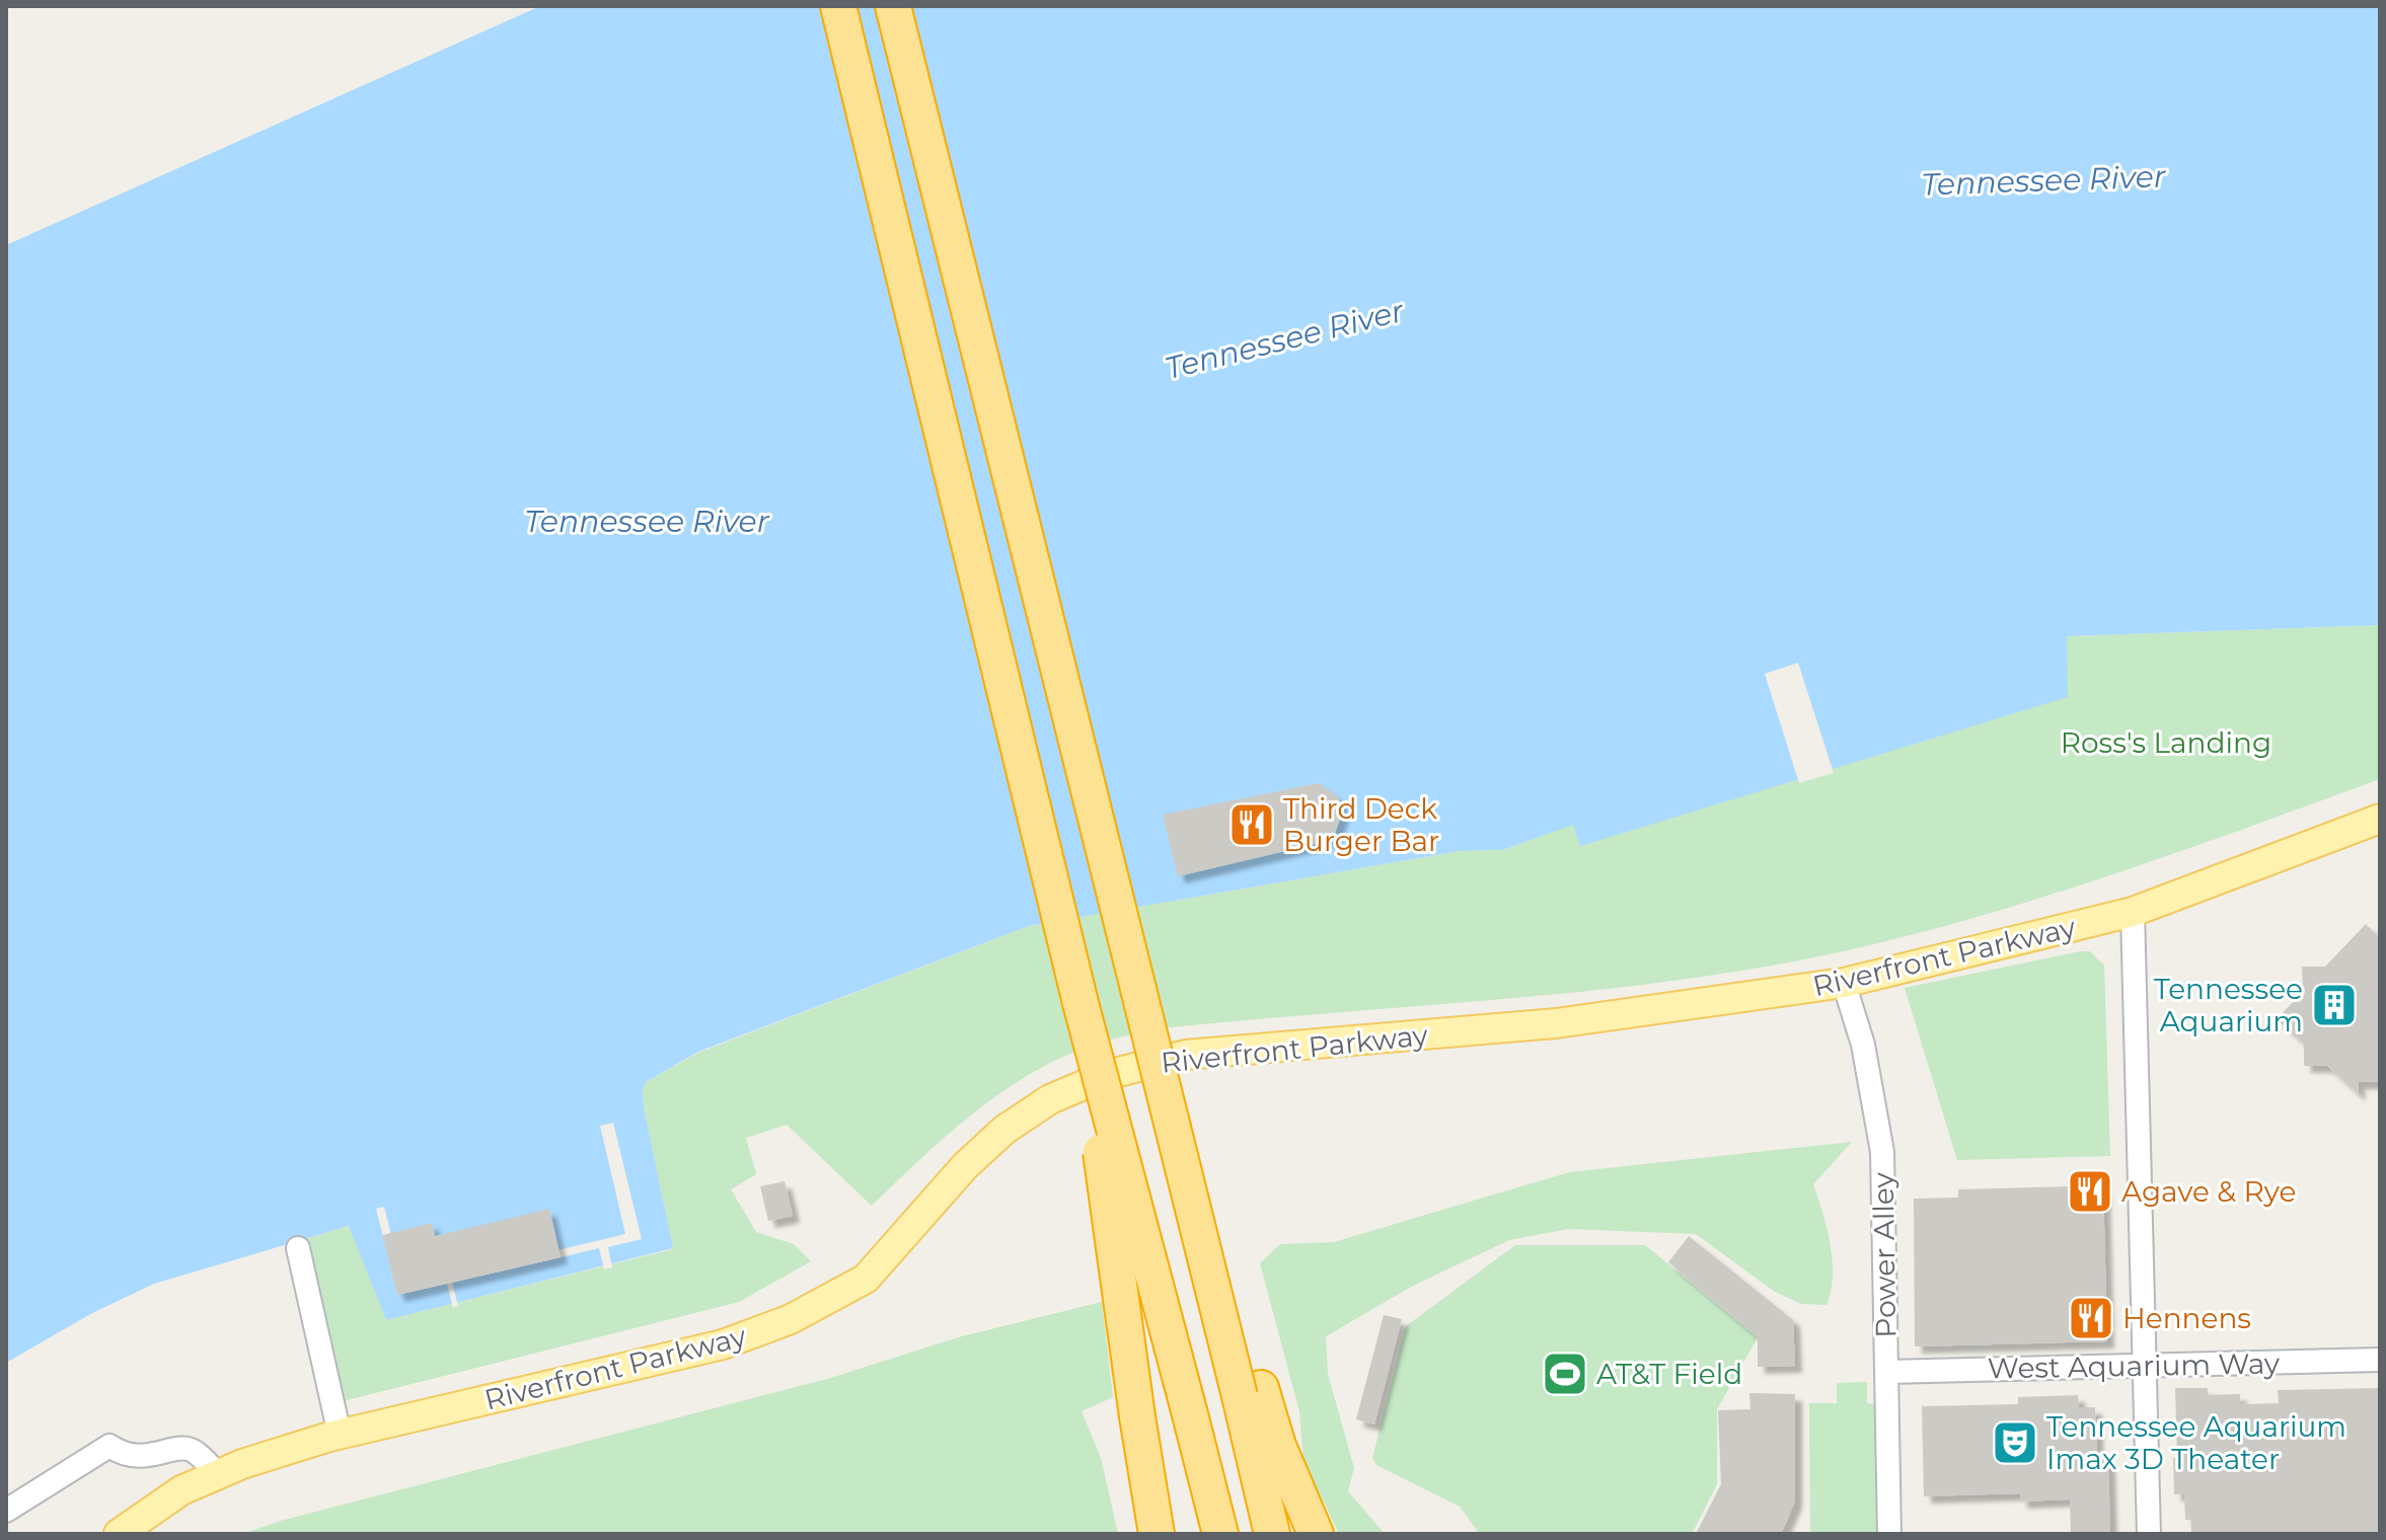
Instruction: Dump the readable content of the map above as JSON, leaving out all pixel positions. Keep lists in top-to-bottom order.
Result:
{
  "streets": {
    "main road": ["Riverfront Parkway"],
    "street": ["Power Alley", "West Aquarium Way"]
  },
  "crossings": [
    ["Riverfront Parkway", "Power Alley"],
    ["Power Alley", "West Aquarium Way"]
  ],
  "water": ["Tennessee River"],
  "parks": ["Ross's Landing"],
  "places": {
    "restaurant": ["Third Deck Burger Bar", "Agave & Rye", "Hennens"],
    "building": ["Tennessee Aquarium"],
    "sports": ["AT&T Field"],
    "theatre": ["Tennessee Aquarium Imax 3D Theater"]
  }
}
